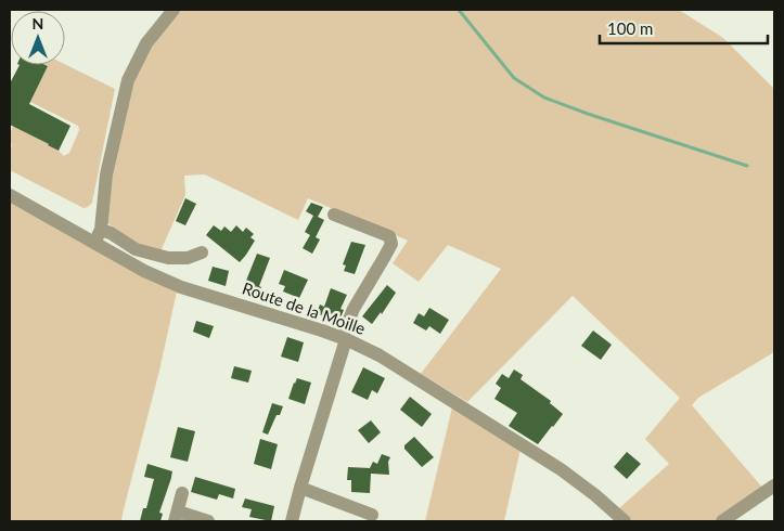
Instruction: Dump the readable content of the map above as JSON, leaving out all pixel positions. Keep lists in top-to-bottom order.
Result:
{
  "streets": {
    "street": ["Route de la Moille"]
  },
  "scale_bar": "100 m",
  "north": "top"
}
